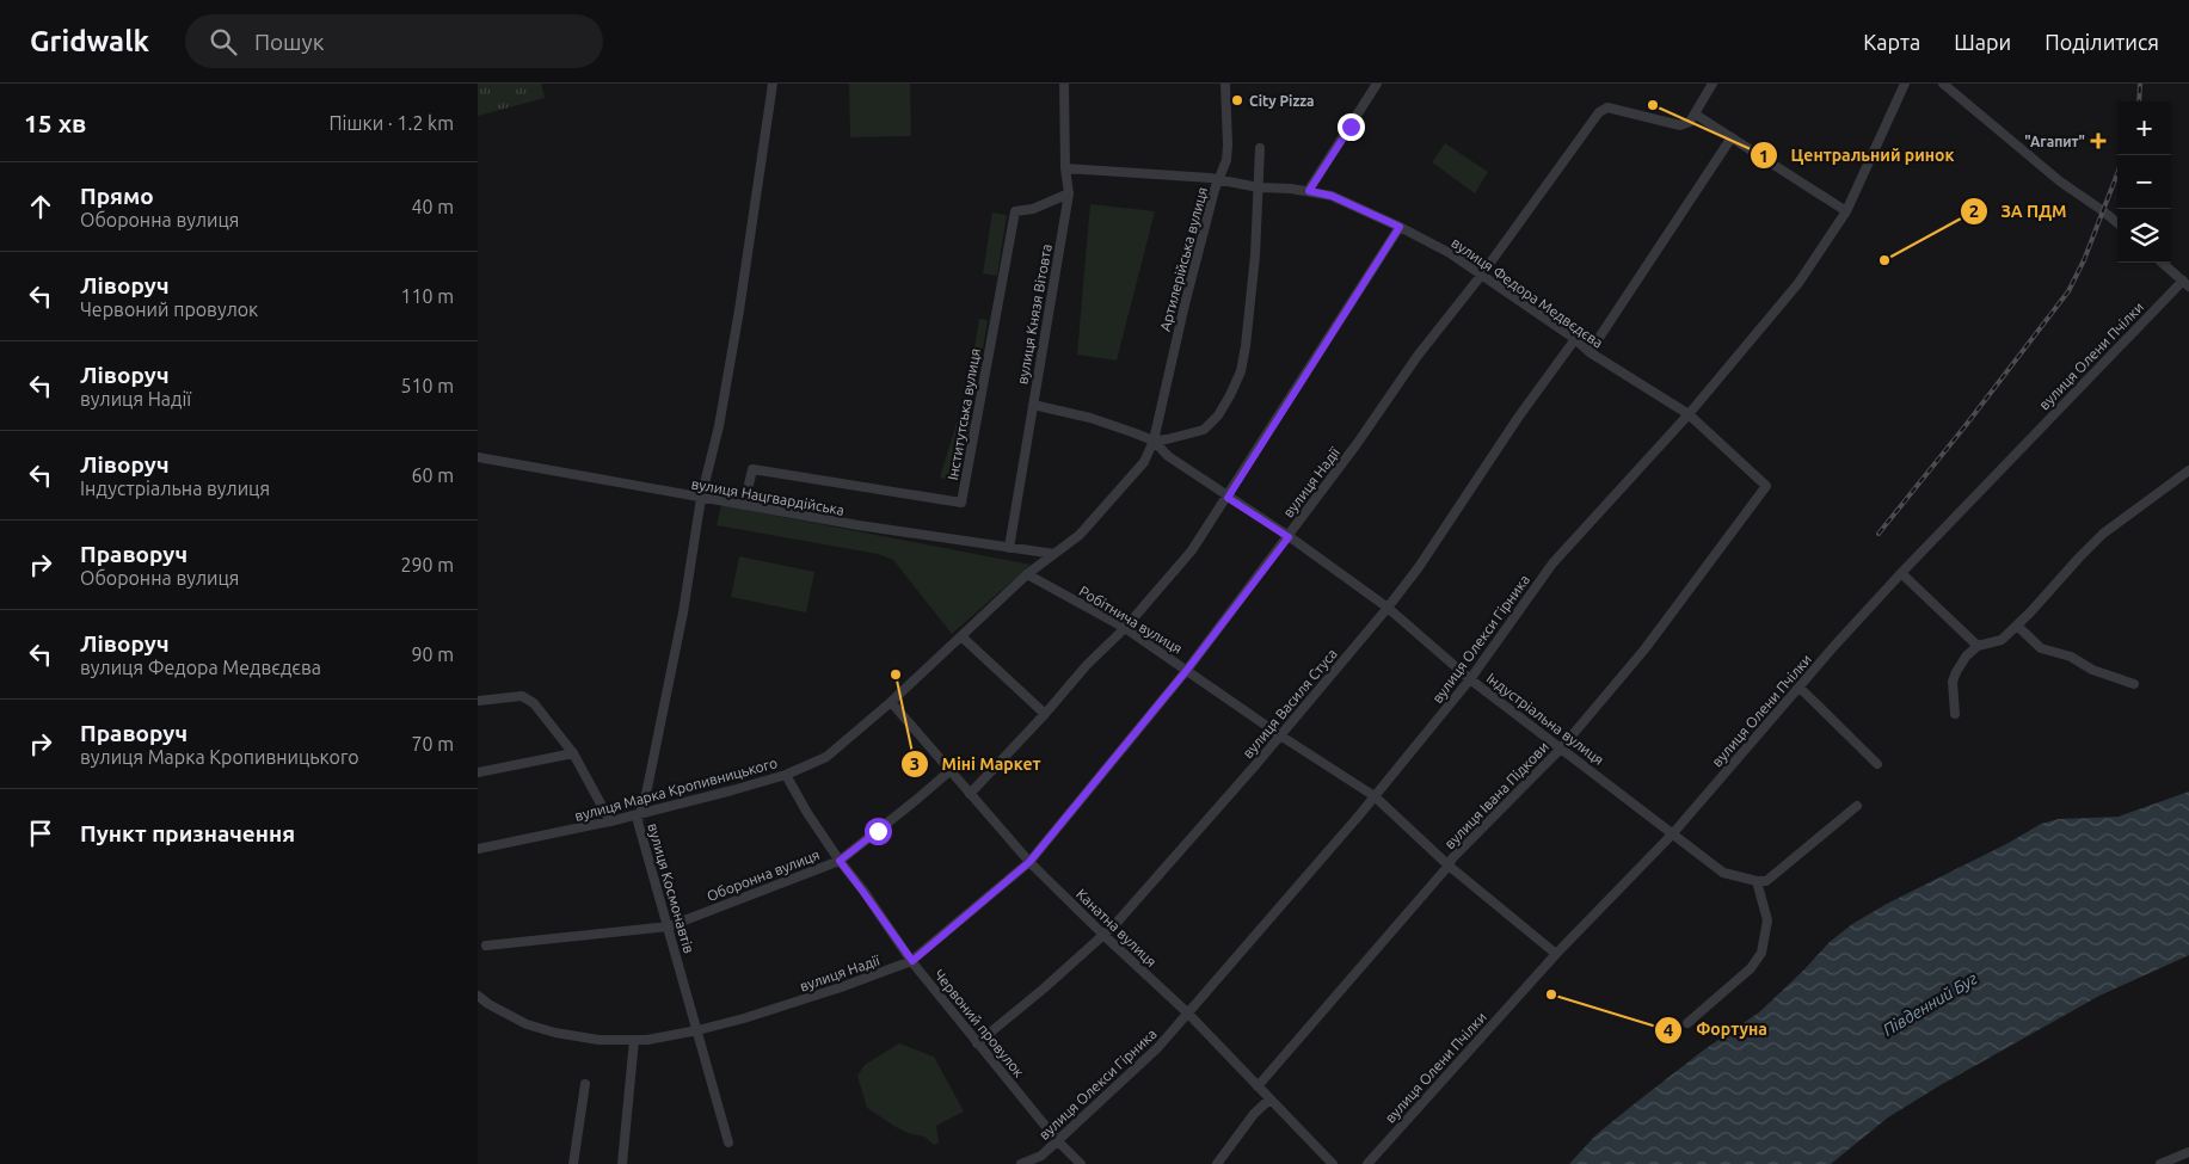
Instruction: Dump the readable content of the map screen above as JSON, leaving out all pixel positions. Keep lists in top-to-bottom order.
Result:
{
  "streets": {
    "street": [
      "Артилерійська вулиця",
      "вулиця Федора Медвєдєва",
      "вулиця Князя Вітовта",
      "вулиця Олени Пчілки",
      "Інститутська вулиця",
      "вулиця Надії",
      "вулиця Нацгвардійська",
      "Робітнича вулиця",
      "вулиця Олекси Гірника",
      "вулиця Василя Стуса",
      "Індустріальна вулиця",
      "вулиця Марка Кропивницького",
      "вулиця Івана Підкови",
      "Оборонна вулиця",
      "вулиця Космонавтів",
      "Канатна вулиця",
      "Червоний провулок"
    ]
  },
  "crossings": [
    ["Артилерійська вулиця", "вулиця Федора Медвєдєва"],
    ["Артилерійська вулиця", "Індустріальна вулиця"],
    ["Артилерійська вулиця", "вулиця Марка Кропивницького"],
    ["вулиця Федора Медвєдєва", "вулиця Князя Вітовта"],
    ["вулиця Федора Медвєдєва", "вулиця Надії"],
    ["вулиця Федора Медвєдєва", "вулиця Олекси Гірника"],
    ["вулиця Федора Медвєдєва", "вулиця Василя Стуса"],
    ["вулиця Федора Медвєдєва", "вулиця Івана Підкови"],
    ["вулиця Князя Вітовта", "Інститутська вулиця"],
    ["вулиця Князя Вітовта", "вулиця Нацгвардійська"],
    ["вулиця Олени Пчілки", "Робітнича вулиця"],
    ["вулиця Олени Пчілки", "Індустріальна вулиця"],
    ["Інститутська вулиця", "вулиця Нацгвардійська"],
    ["вулиця Надії", "Робітнича вулиця"],
    ["вулиця Надії", "Індустріальна вулиця"],
    ["вулиця Надії", "вулиця Космонавтів"],
    ["вулиця Надії", "Канатна вулиця"],
    ["вулиця Надії", "Червоний провулок"],
    ["вулиця Нацгвардійська", "вулиця Марка Кропивницького"],
    ["вулиця Нацгвардійська", "вулиця Космонавтів"],
    ["Робітнича вулиця", "вулиця Олекси Гірника"],
    ["Робітнича вулиця", "вулиця Василя Стуса"],
    ["Робітнича вулиця", "вулиця Марка Кропивницького"],
    ["Робітнича вулиця", "вулиця Івана Підкови"],
    ["вулиця Олекси Гірника", "Індустріальна вулиця"],
    ["вулиця Олекси Гірника", "Канатна вулиця"],
    ["вулиця Олекси Гірника", "Червоний провулок"],
    ["вулиця Василя Стуса", "Індустріальна вулиця"],
    ["вулиця Василя Стуса", "Канатна вулиця"],
    ["вулиця Василя Стуса", "Червоний провулок"],
    ["Індустріальна вулиця", "вулиця Марка Кропивницького"],
    ["Індустріальна вулиця", "вулиця Івана Підкови"],
    ["вулиця Марка Кропивницького", "вулиця Космонавтів"],
    ["вулиця Марка Кропивницького", "Канатна вулиця"],
    ["вулиця Марка Кропивницького", "Червоний провулок"],
    ["вулиця Івана Підкови", "Канатна вулиця"],
    ["Оборонна вулиця", "вулиця Космонавтів"],
    ["Оборонна вулиця", "Канатна вулиця"],
    ["Оборонна вулиця", "Червоний провулок"]
  ],
  "water": ["Південний Буг"],
  "places": {
    "other": [
      "City Pizza",
      "Центральний ринок",
      "ЗА ПДМ",
      "Міні Маркет",
      "Фортуна"
    ],
    "health": ["\"Агапит\""]
  },
  "page": {
    "header": "Gridwalk",
    "search": "Пошук",
    "nav": ["Карта", "Шари", "Поділитися"],
    "heading": ["15 хв", "Пішки · 1.2 km"],
    "map_buttons": ["+", "−"],
    "list": [
      ["Прямо", "Оборонна вулиця", "40 m"],
      ["Ліворуч", "Червоний провулок", "110 m"],
      ["Ліворуч", "вулиця Надії", "510 m"],
      ["Ліворуч", "Індустріальна вулиця", "60 m"],
      ["Праворуч", "Оборонна вулиця", "290 m"],
      ["Ліворуч", "вулиця Федора Медвєдєва", "90 m"],
      ["Праворуч", "вулиця Марка Кропивницького", "70 m"],
      "Пункт призначення"
    ]
  }
}
